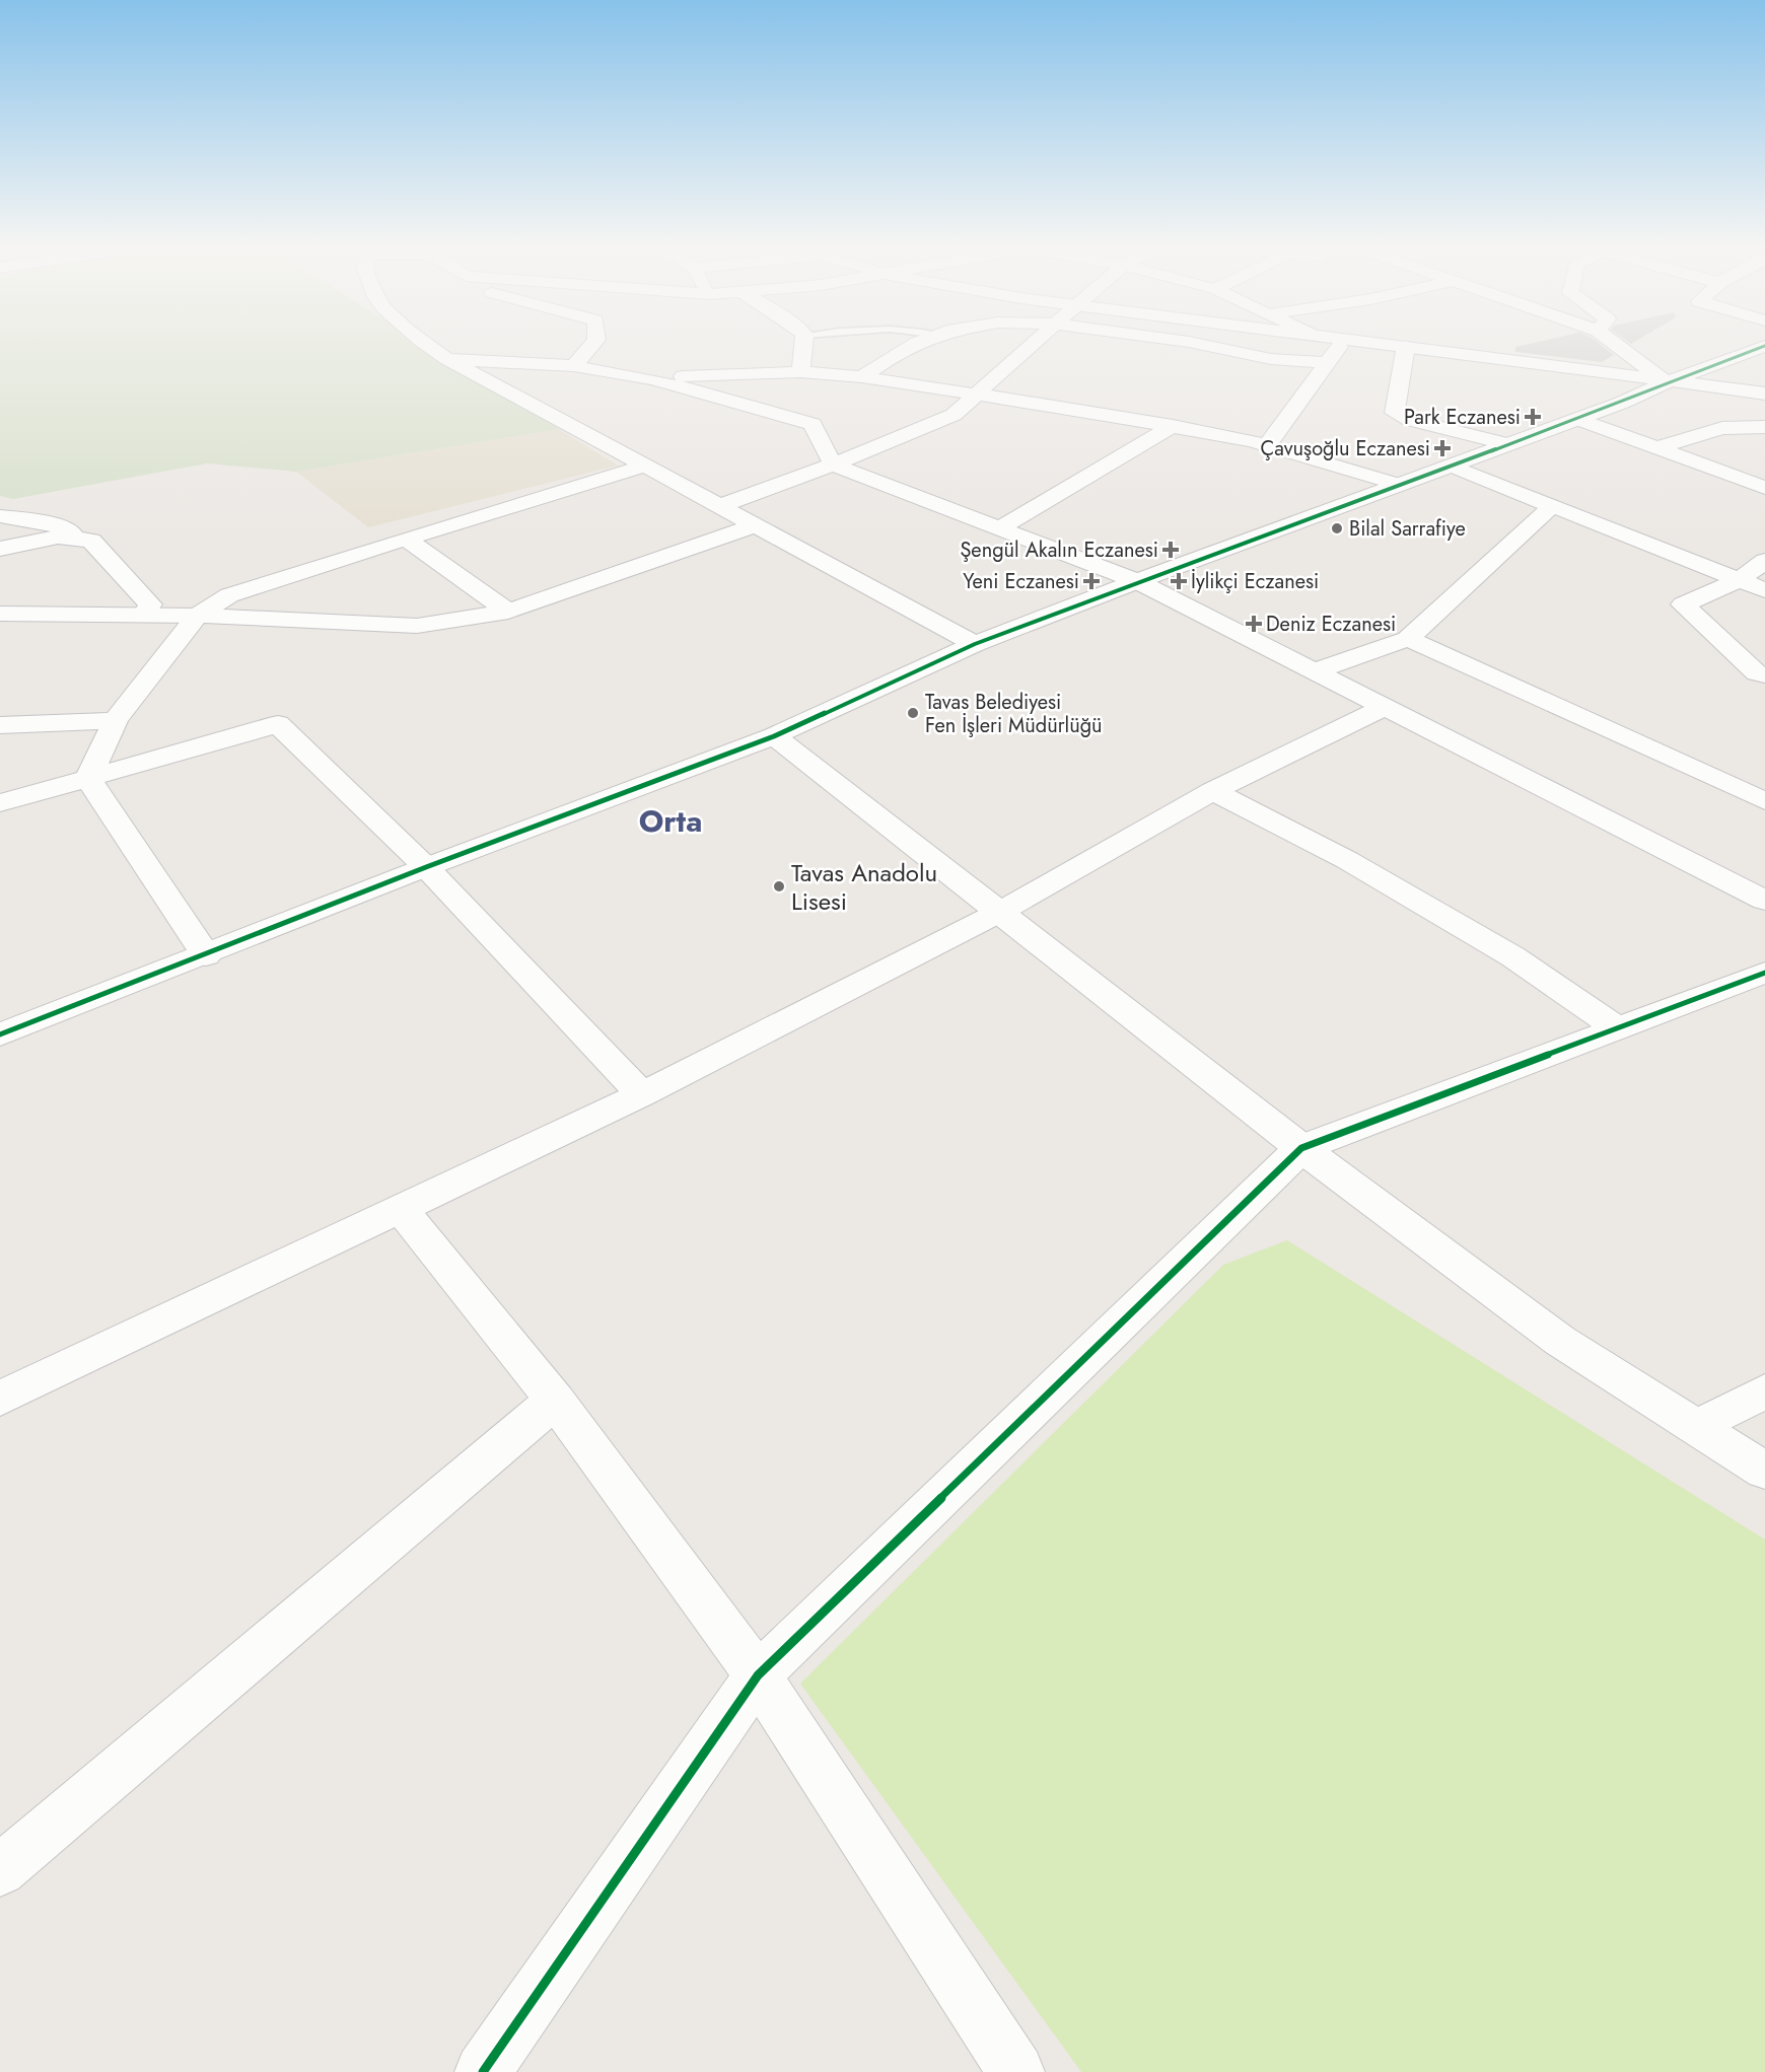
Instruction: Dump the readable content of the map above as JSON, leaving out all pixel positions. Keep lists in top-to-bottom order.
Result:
{
  "districts": ["Orta"],
  "places": {
    "health": [
      "Park Eczanesi",
      "Çavuşoğlu Eczanesi",
      "Şengül Akalın Eczanesi",
      "Yeni Eczanesi",
      "İylikçi Eczanesi",
      "Deniz Eczanesi"
    ],
    "other": ["Bilal Sarrafiye", "Tavas Belediyesi Fen İşleri Müdürlüğü", "Tavas Anadolu Lisesi"]
  }
}
